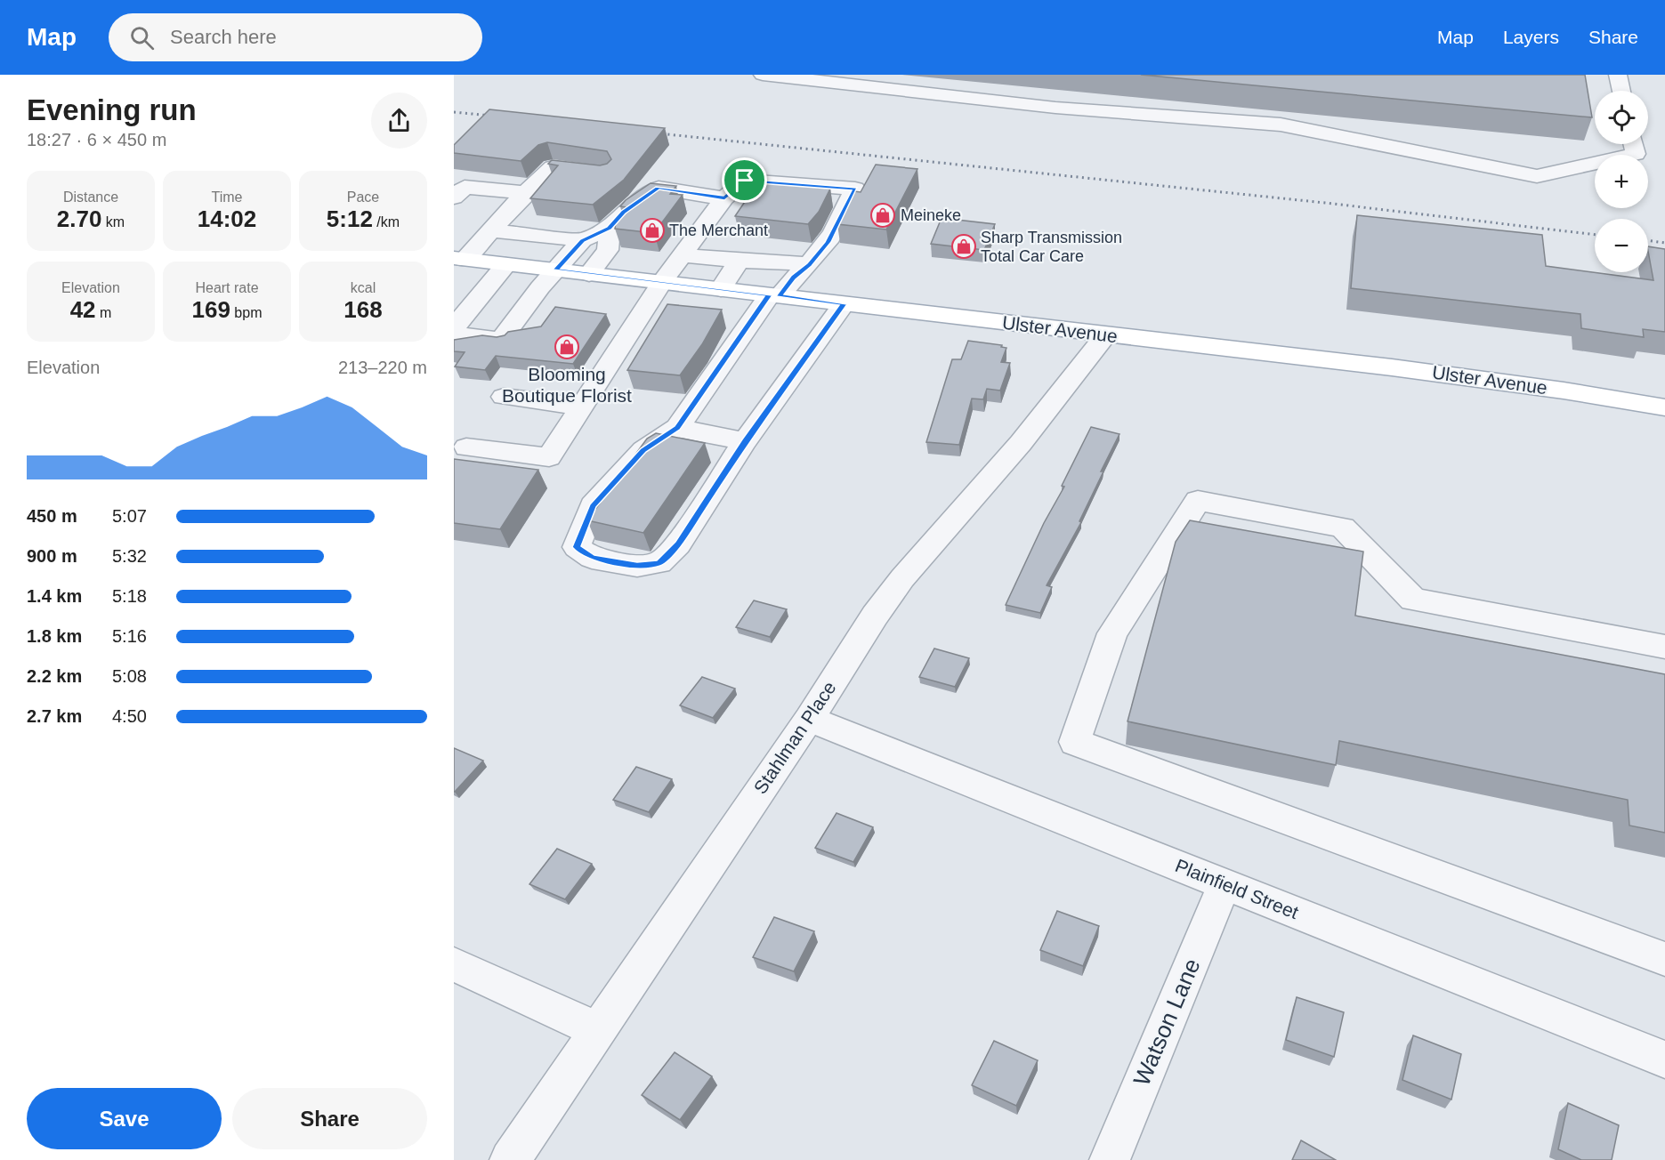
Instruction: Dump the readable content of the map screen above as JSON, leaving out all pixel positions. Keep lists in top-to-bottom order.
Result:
{
  "streets": {
    "main road": ["Ulster Avenue"],
    "street": ["Stahlman Place", "Plainfield Street", "Watson Lane"]
  },
  "crossings": [
    ["Ulster Avenue", "Stahlman Place"],
    ["Stahlman Place", "Plainfield Street"],
    ["Plainfield Street", "Watson Lane"]
  ],
  "places": {
    "shop": [
      "Meineke",
      "The Merchant",
      "Sharp Transmission Total Car Care",
      "Blooming Boutique Florist"
    ]
  },
  "page": {
    "header": "Map",
    "search": "Search here",
    "nav": ["Map", "Layers", "Share"],
    "heading": ["Evening run", "18:27 · 6 × 450 m"],
    "map_buttons": ["+", "−"],
    "stats": [
      ["Distance", "2.70 km"],
      ["Time", "14:02"],
      ["Pace", "5:12 /km"],
      ["Elevation", "42 m"],
      ["Heart rate", "169 bpm"],
      ["kcal", "168"]
    ],
    "chart": ["Elevation", "213–220 m"],
    "list": [
      {
        "name": "450 m",
        "note": "5:07"
      },
      {
        "name": "900 m",
        "note": "5:32"
      },
      {
        "name": "1.4 km",
        "note": "5:18"
      },
      {
        "name": "1.8 km",
        "note": "5:16"
      },
      {
        "name": "2.2 km",
        "note": "5:08"
      },
      {
        "name": "2.7 km",
        "note": "4:50"
      }
    ],
    "buttons": ["Save", "Share"]
  }
}
